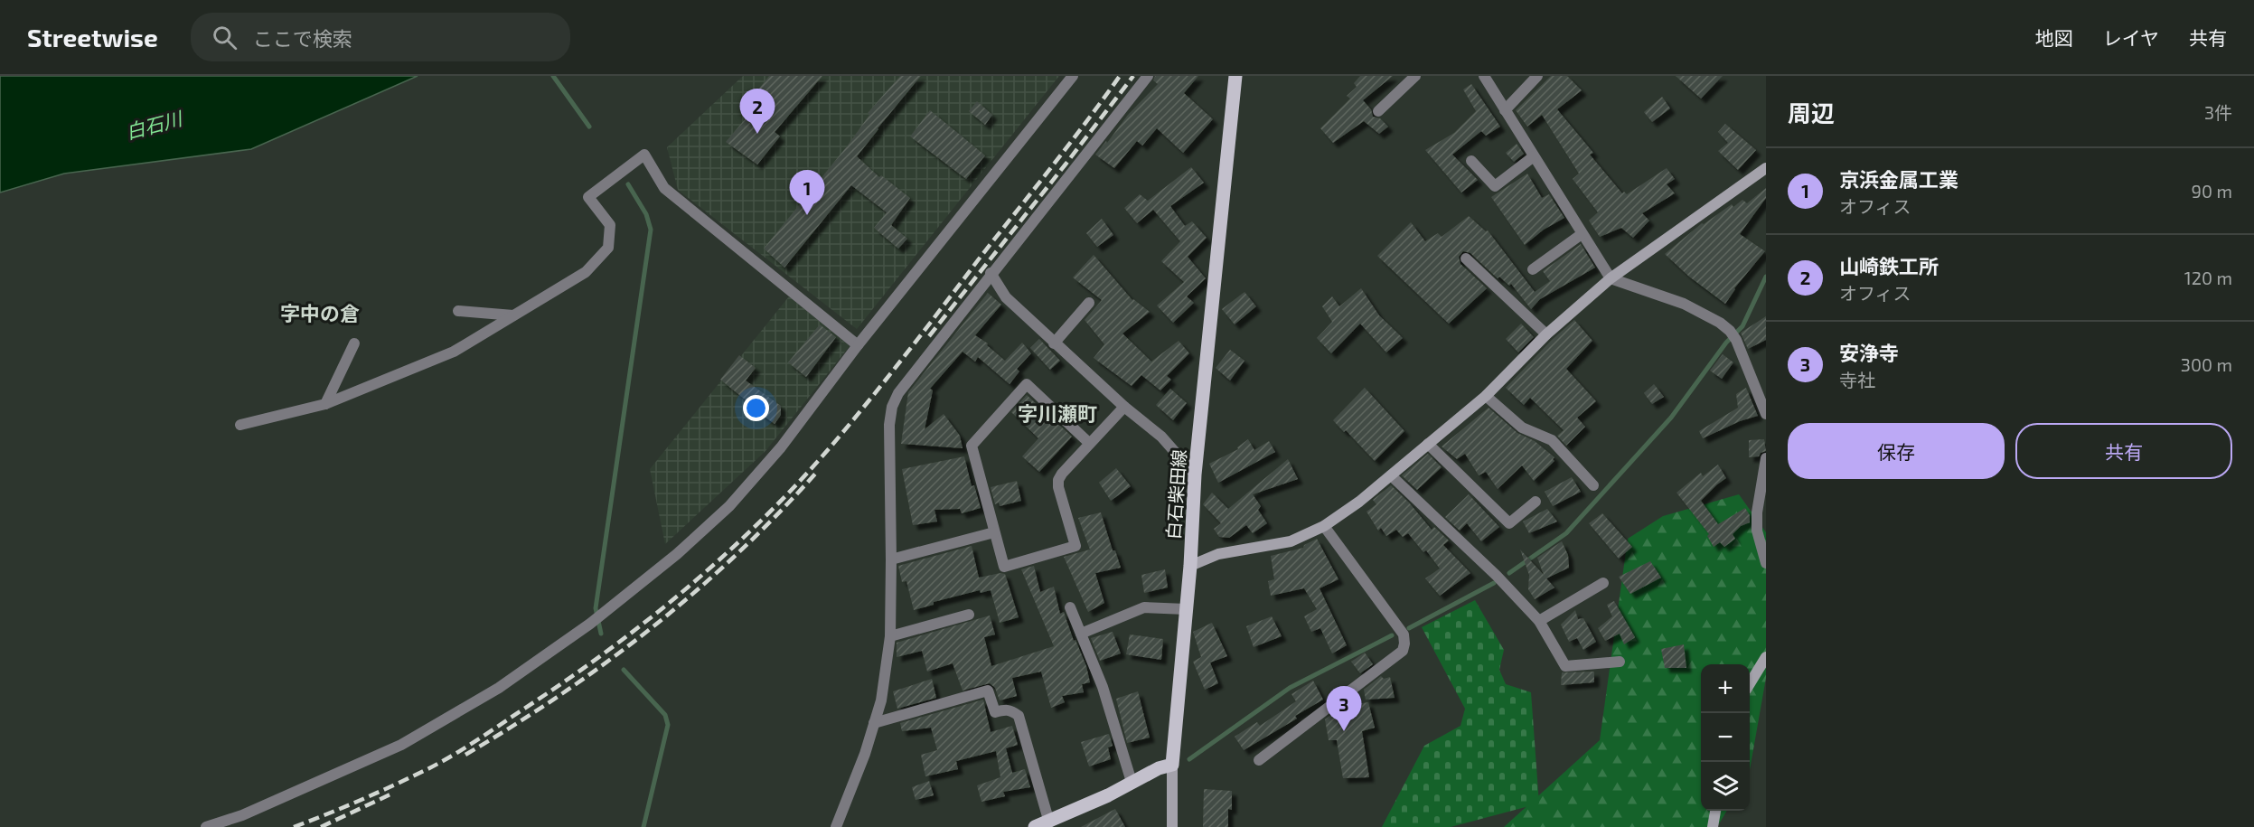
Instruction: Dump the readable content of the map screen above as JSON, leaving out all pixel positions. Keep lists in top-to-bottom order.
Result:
{
  "streets": {
    "main road": ["白石柴田線"]
  },
  "districts": ["字中の倉", "字川瀬町"],
  "water": ["白石川"],
  "page": {
    "header": "Streetwise",
    "search": "ここで検索",
    "nav": ["地図", "レイヤ", "共有"],
    "heading": ["周辺", "3件"],
    "pins": ["2", "1", "3"],
    "list": [
      {
        "mark": "1",
        "name": "京浜金属工業",
        "note": "オフィス",
        "value": "90 m"
      },
      {
        "mark": "2",
        "name": "山崎鉄工所",
        "note": "オフィス",
        "value": "120 m"
      },
      {
        "mark": "3",
        "name": "安浄寺",
        "note": "寺社",
        "value": "300 m"
      }
    ],
    "buttons": ["保存", "共有"],
    "map_buttons": ["+", "−"]
  }
}
